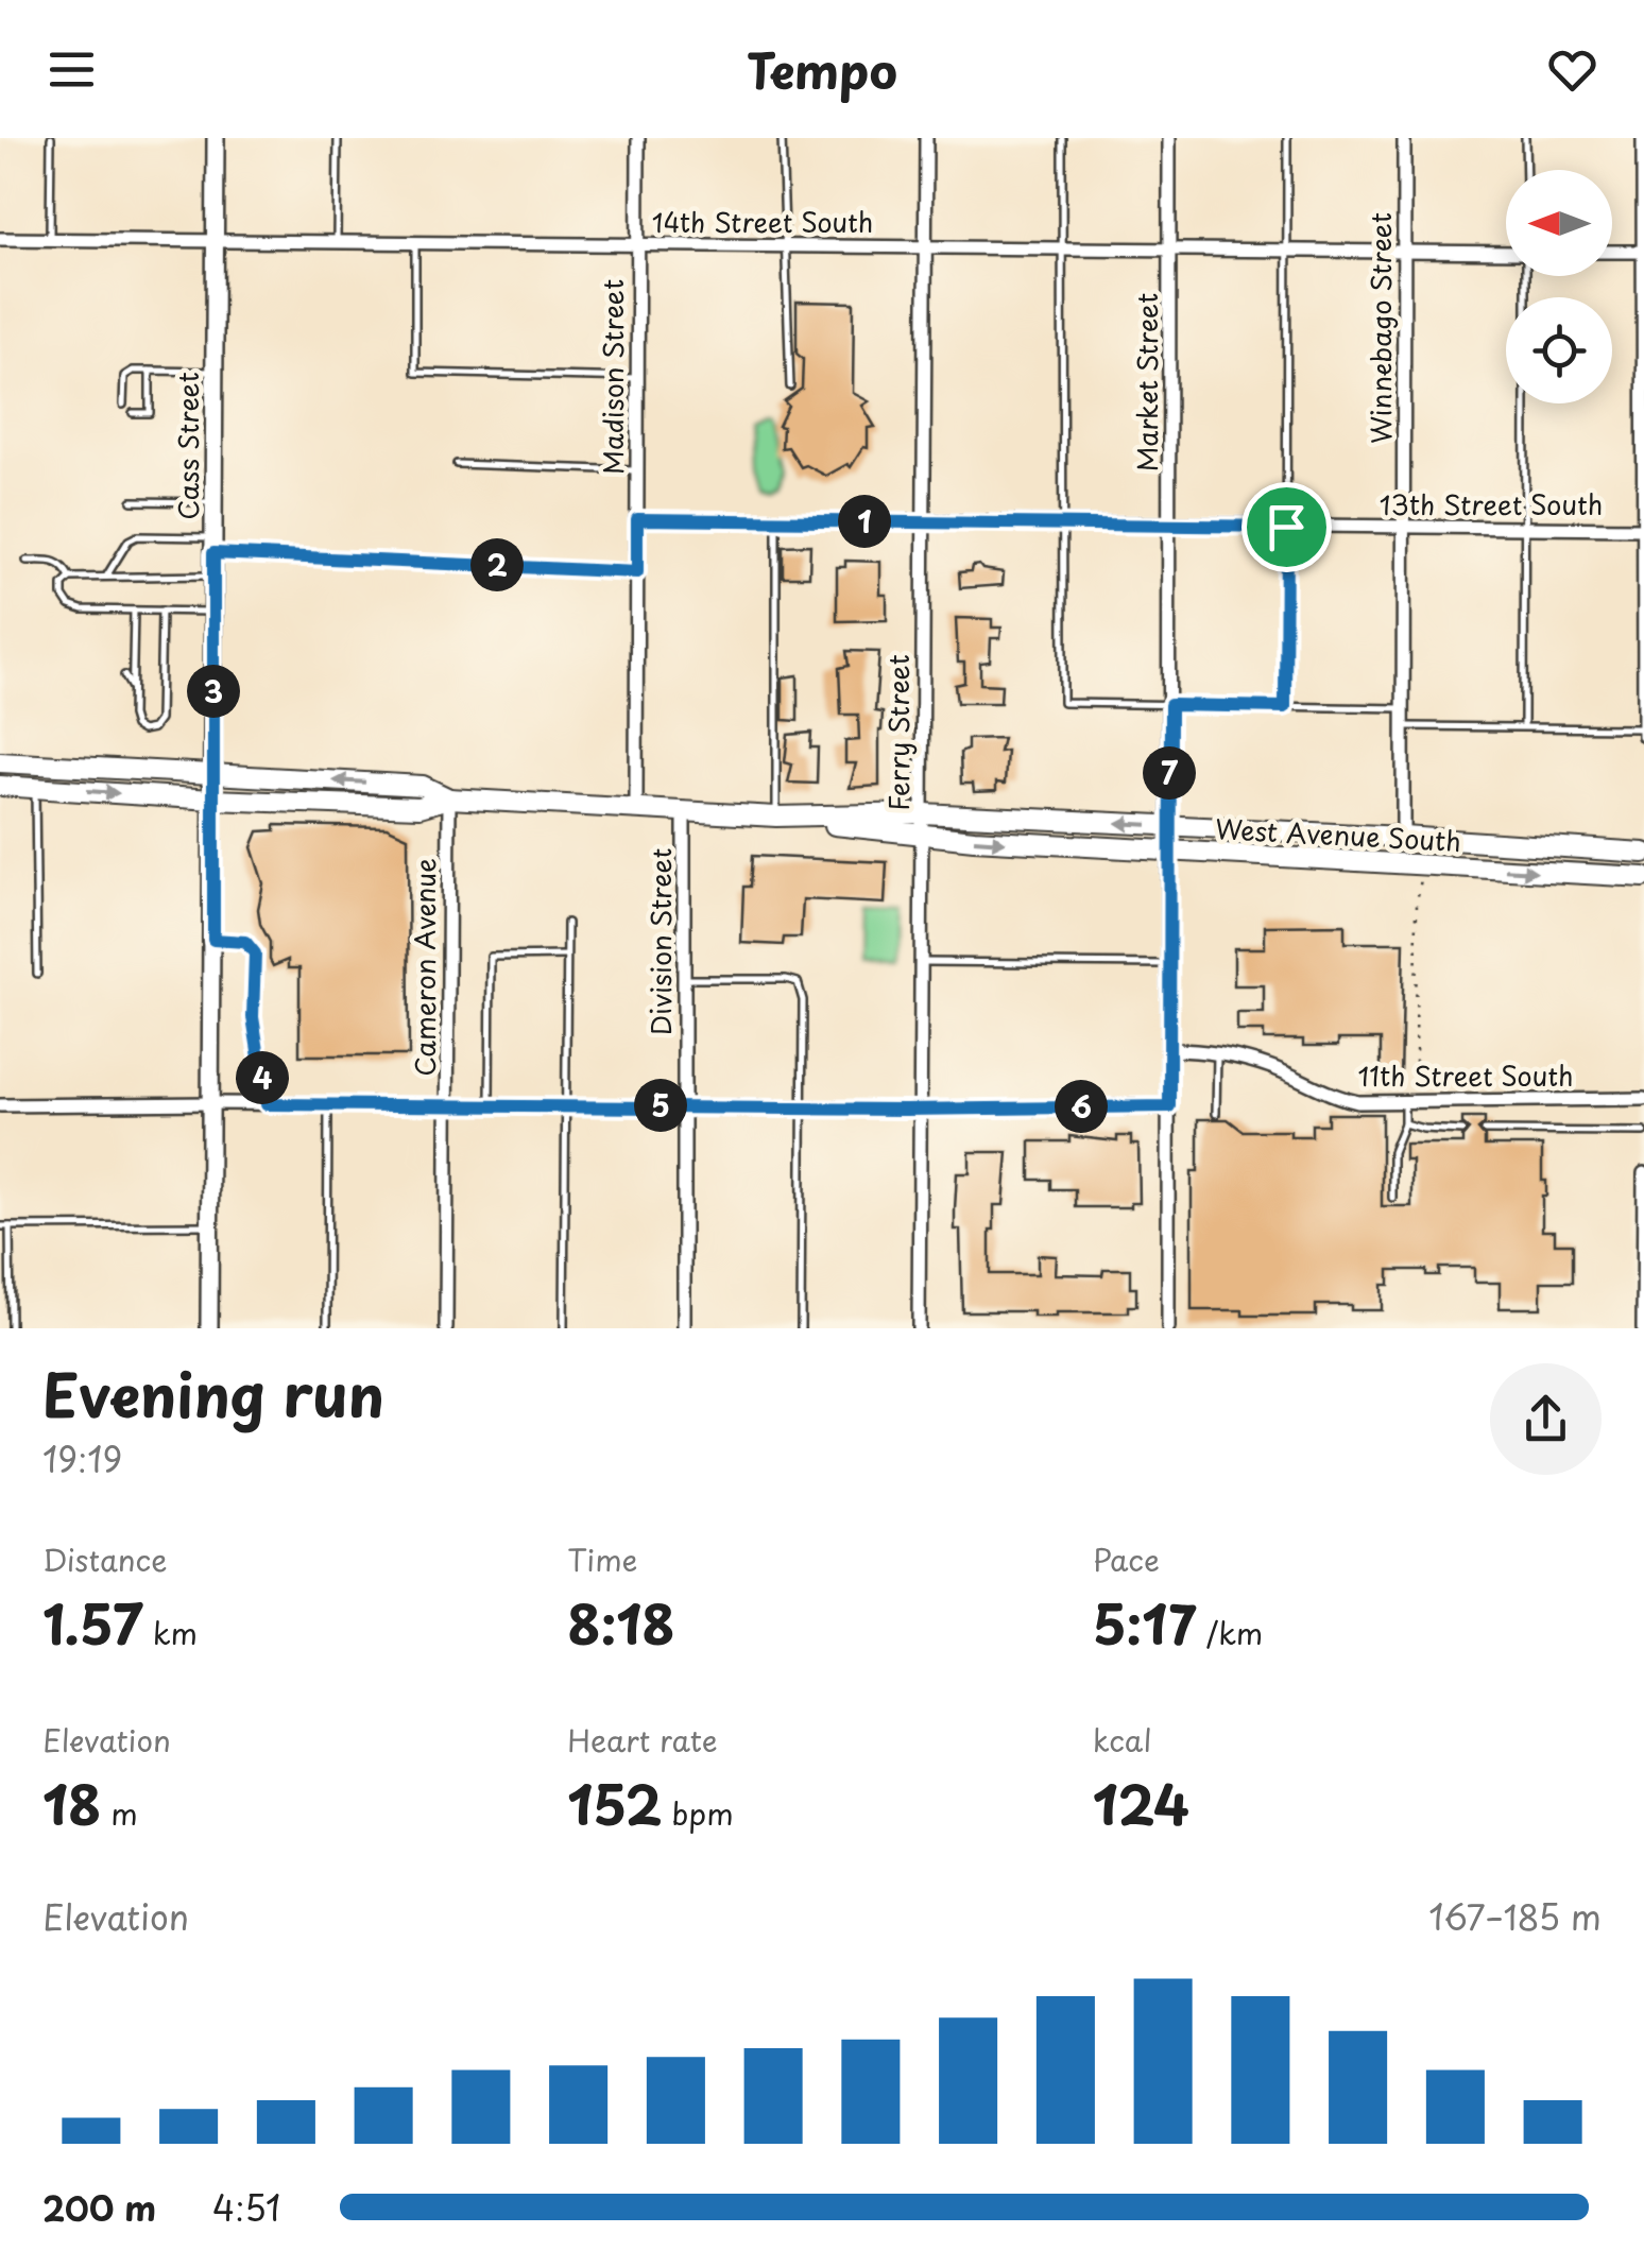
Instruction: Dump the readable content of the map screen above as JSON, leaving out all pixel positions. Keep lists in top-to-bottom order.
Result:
{
  "streets": {
    "main road": ["West Avenue South"],
    "street": [
      "14th Street South",
      "Winnebago Street",
      "Madison Street",
      "Market Street",
      "Cass Street",
      "13th Street South",
      "Ferry Street",
      "Division Street",
      "Cameron Avenue",
      "11th Street South"
    ]
  },
  "crossings": [
    ["14th Street South", "Winnebago Street"],
    ["14th Street South", "Madison Street"],
    ["14th Street South", "Market Street"],
    ["14th Street South", "Cass Street"],
    ["14th Street South", "Ferry Street"],
    ["Winnebago Street", "13th Street South"],
    ["Winnebago Street", "West Avenue South"],
    ["Madison Street", "13th Street South"],
    ["Madison Street", "West Avenue South"],
    ["Market Street", "13th Street South"],
    ["Market Street", "West Avenue South"],
    ["Market Street", "11th Street South"],
    ["Cass Street", "West Avenue South"],
    ["13th Street South", "Ferry Street"],
    ["Ferry Street", "West Avenue South"],
    ["West Avenue South", "Division Street"],
    ["West Avenue South", "Cameron Avenue"]
  ],
  "north": "left",
  "page": {
    "header": "Tempo",
    "pins": [
      "1",
      "2",
      "3",
      "7",
      "4",
      "5",
      "6"
    ],
    "heading": ["Evening run", "19:19"],
    "stats": [
      ["Distance", "1.57 km"],
      ["Time", "8:18"],
      ["Pace", "5:17 /km"],
      ["Elevation", "18 m"],
      ["Heart rate", "152 bpm"],
      ["kcal", "124"]
    ],
    "chart": ["Elevation", "167–185 m"],
    "list": [
      {
        "name": "200 m",
        "note": "4:51"
      }
    ]
  }
}
